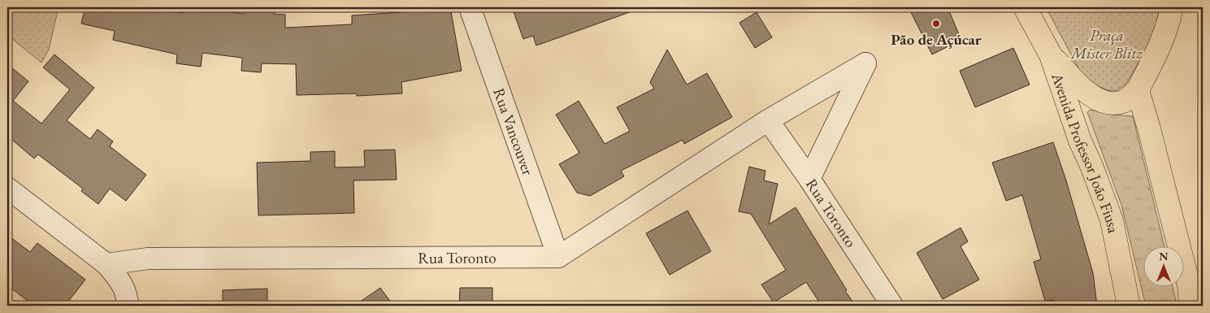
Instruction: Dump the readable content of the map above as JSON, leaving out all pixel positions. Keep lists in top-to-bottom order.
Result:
{
  "streets": {
    "main road": ["Avenida Professor João Fiusa"],
    "street": ["Rua Vancouver", "Rua Toronto"]
  },
  "crossings": [
    ["Rua Vancouver", "Rua Toronto"]
  ],
  "parks": ["Praça Mister Blitz"],
  "places": ["Pão de Açúcar"],
  "north": "top"
}
